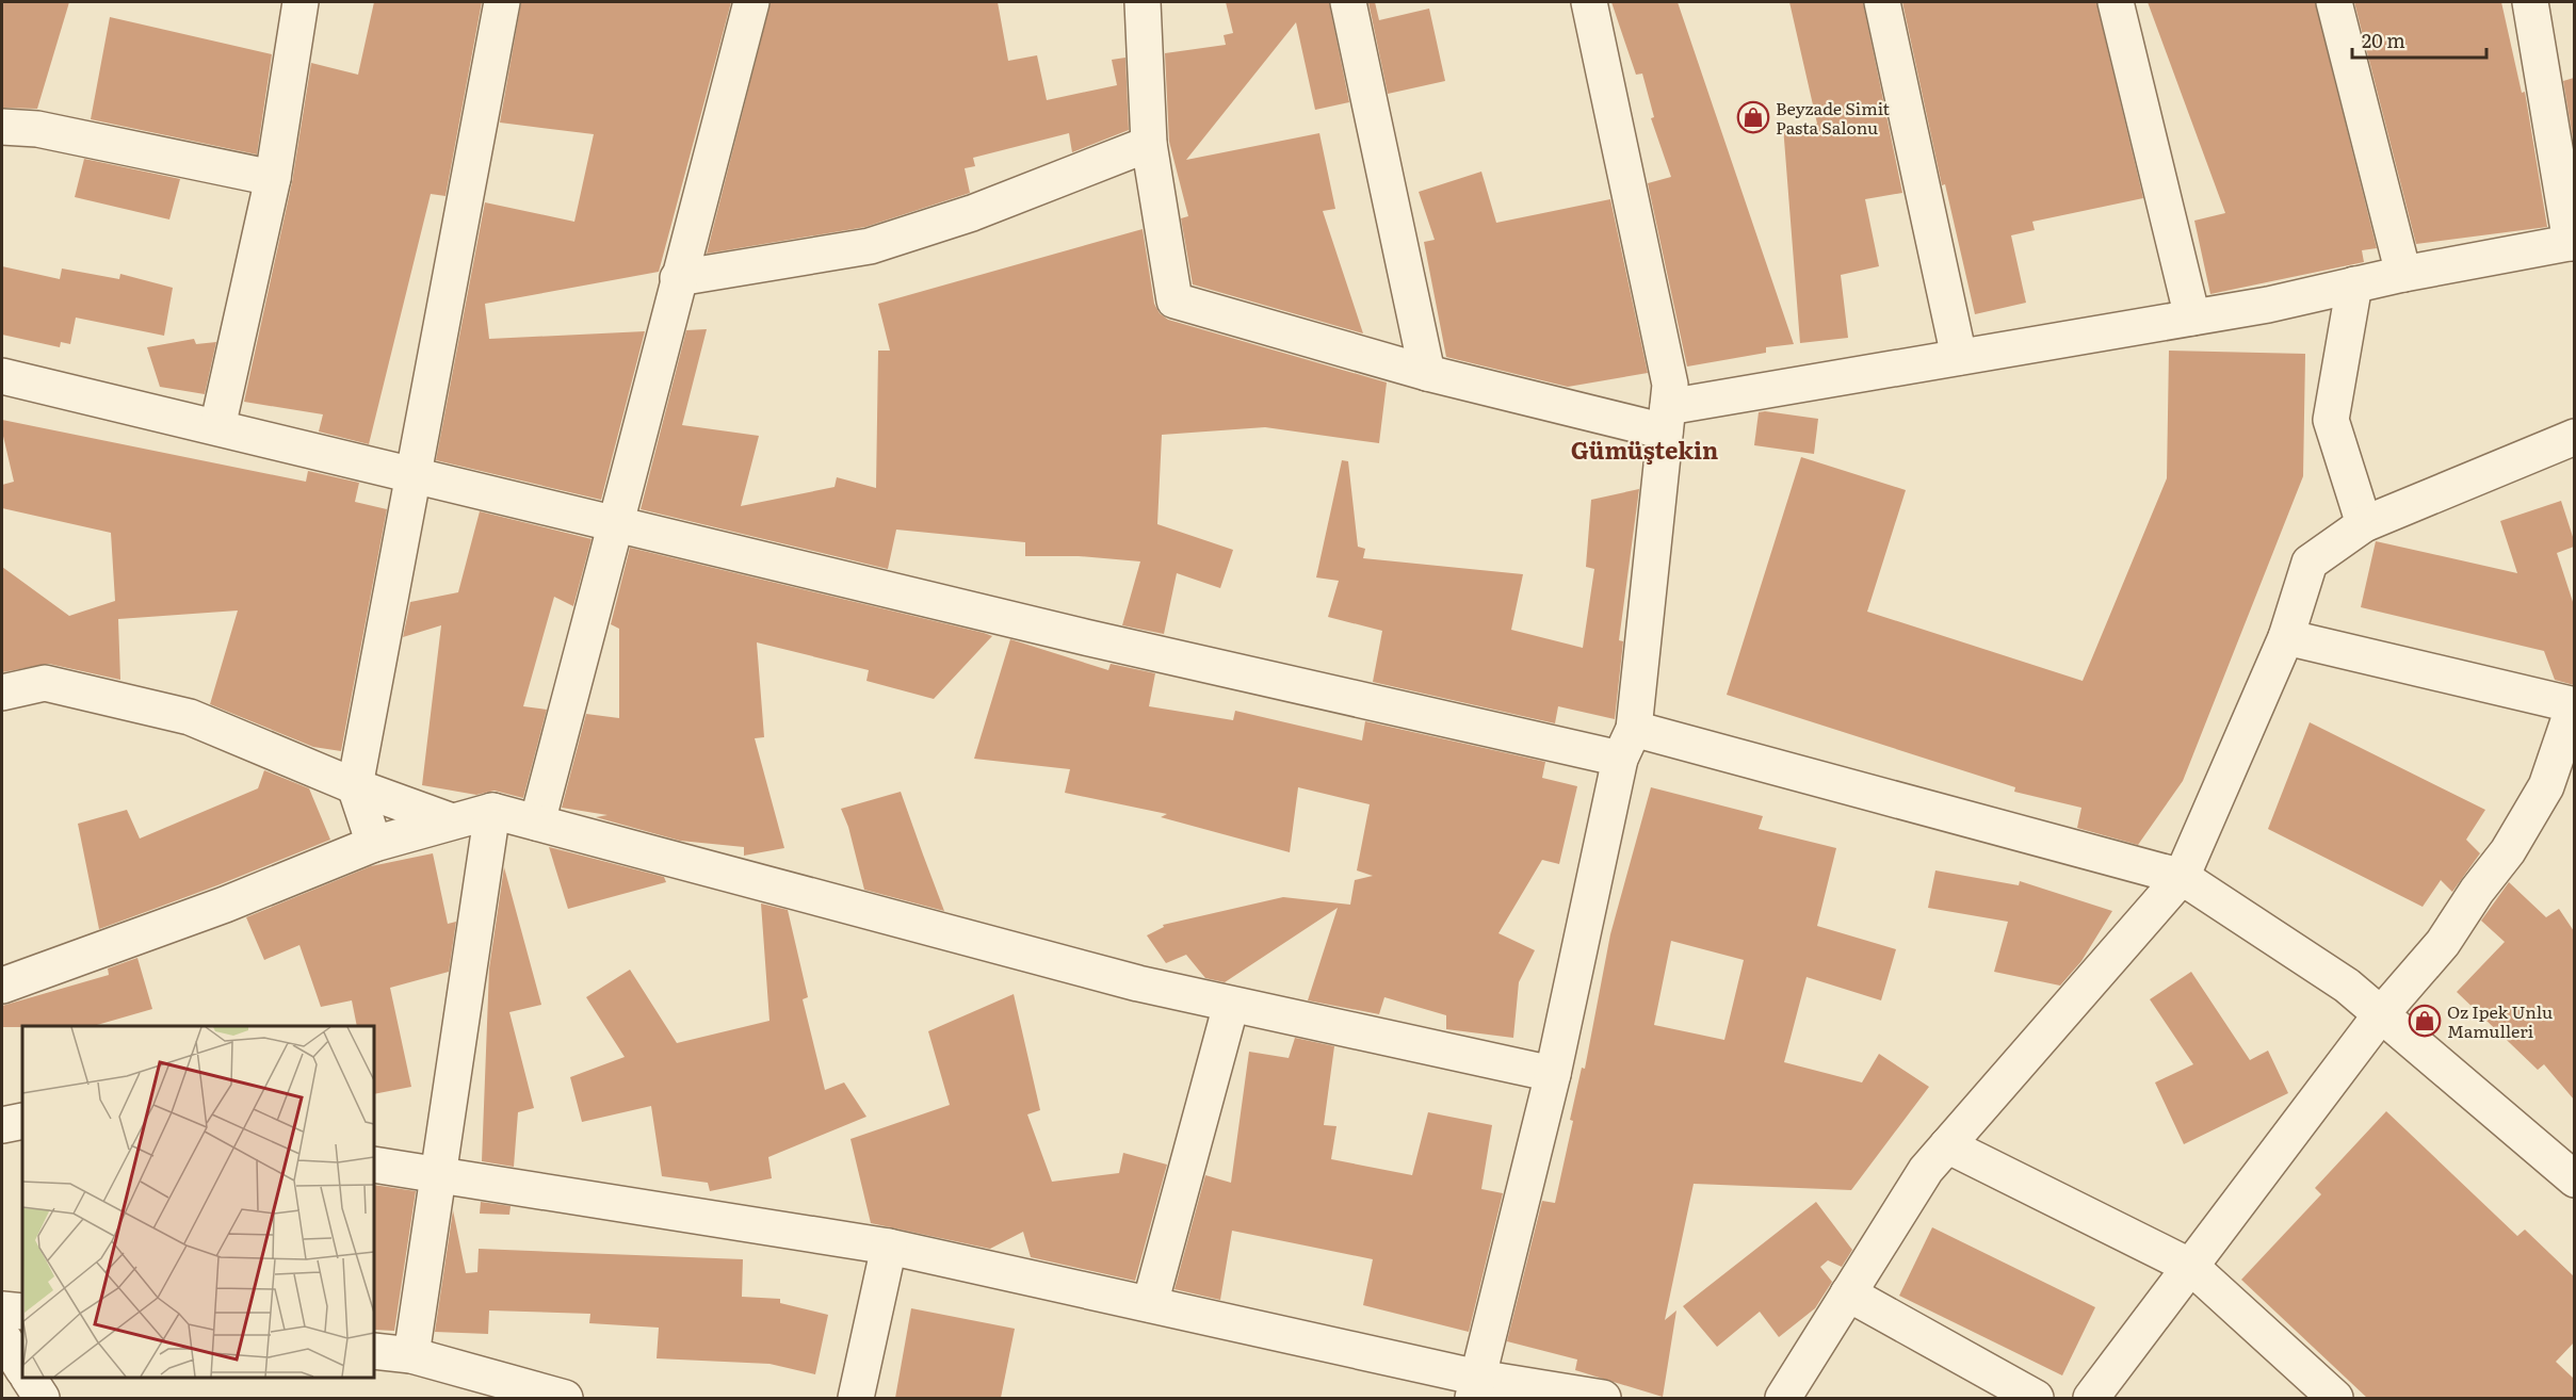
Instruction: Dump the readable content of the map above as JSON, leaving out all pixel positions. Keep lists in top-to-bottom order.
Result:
{
  "districts": ["Gümüştekin"],
  "places": {
    "shop": ["Beyzade Simit Pasta Salonu", "Oz Ipek Unlu Mamulleri"]
  },
  "scale_bar": "20 m"
}
